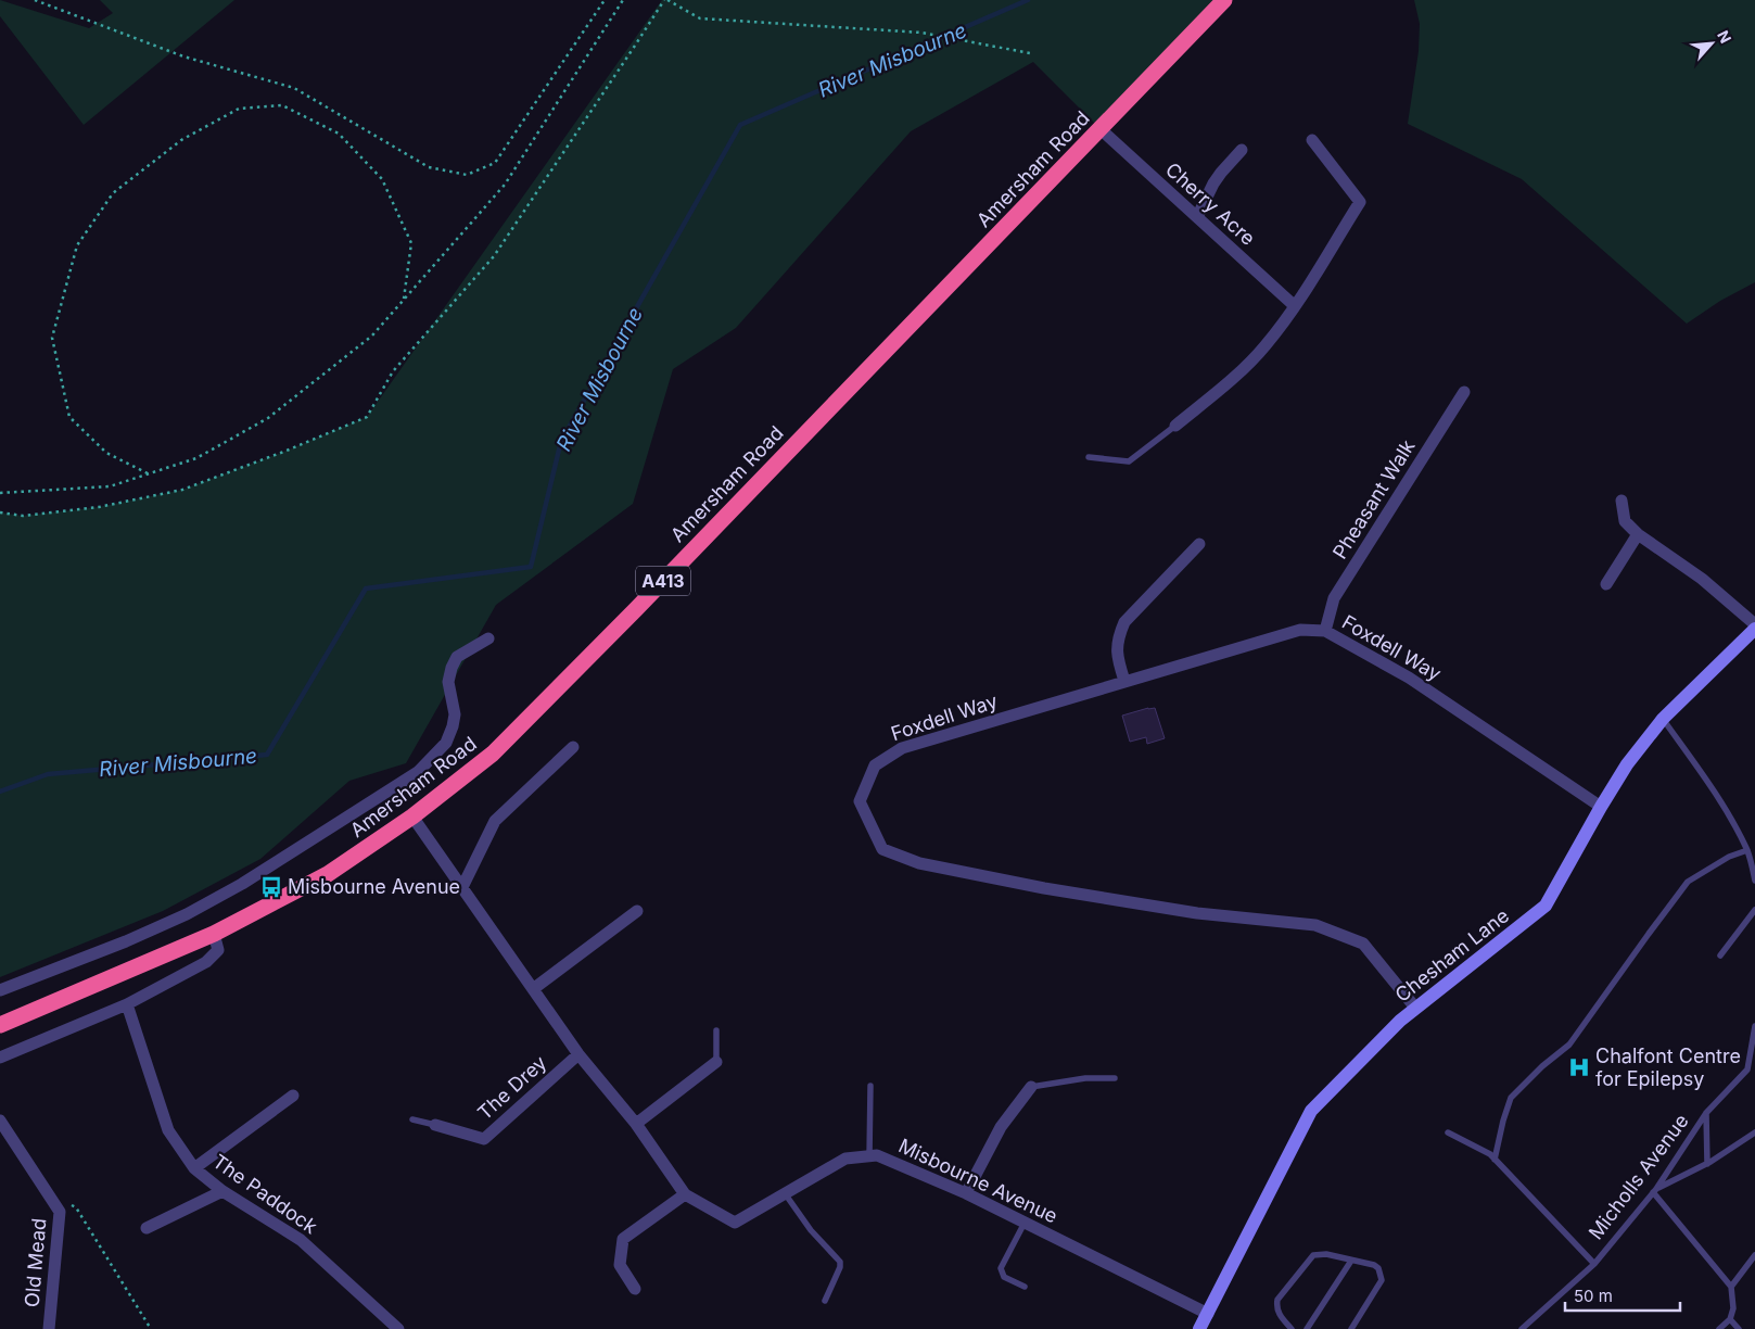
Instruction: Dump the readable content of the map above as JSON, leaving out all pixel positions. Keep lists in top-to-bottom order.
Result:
{
  "streets": {
    "highway": ["Amersham Road", "A413"],
    "street": [
      "Cherry Acre",
      "Pheasant Walk",
      "Foxdell Way",
      "Chesham Lane",
      "The Drey",
      "Misbourne Avenue",
      "The Paddock",
      "Old Mead"
    ],
    "lane": ["Micholls Avenue"]
  },
  "crossings": [
    ["Amersham Road", "Cherry Acre"],
    ["Amersham Road", "Misbourne Avenue"],
    ["Pheasant Walk", "Foxdell Way"],
    ["Foxdell Way", "Chesham Lane"],
    ["Chesham Lane", "Misbourne Avenue"],
    ["The Drey", "Misbourne Avenue"]
  ],
  "water": ["River Misbourne"],
  "places": {
    "bus stop": ["Misbourne Avenue"],
    "hospital": ["Chalfont Centre for Epilepsy"]
  },
  "scale_bar": "50 m",
  "north": "top right"
}
